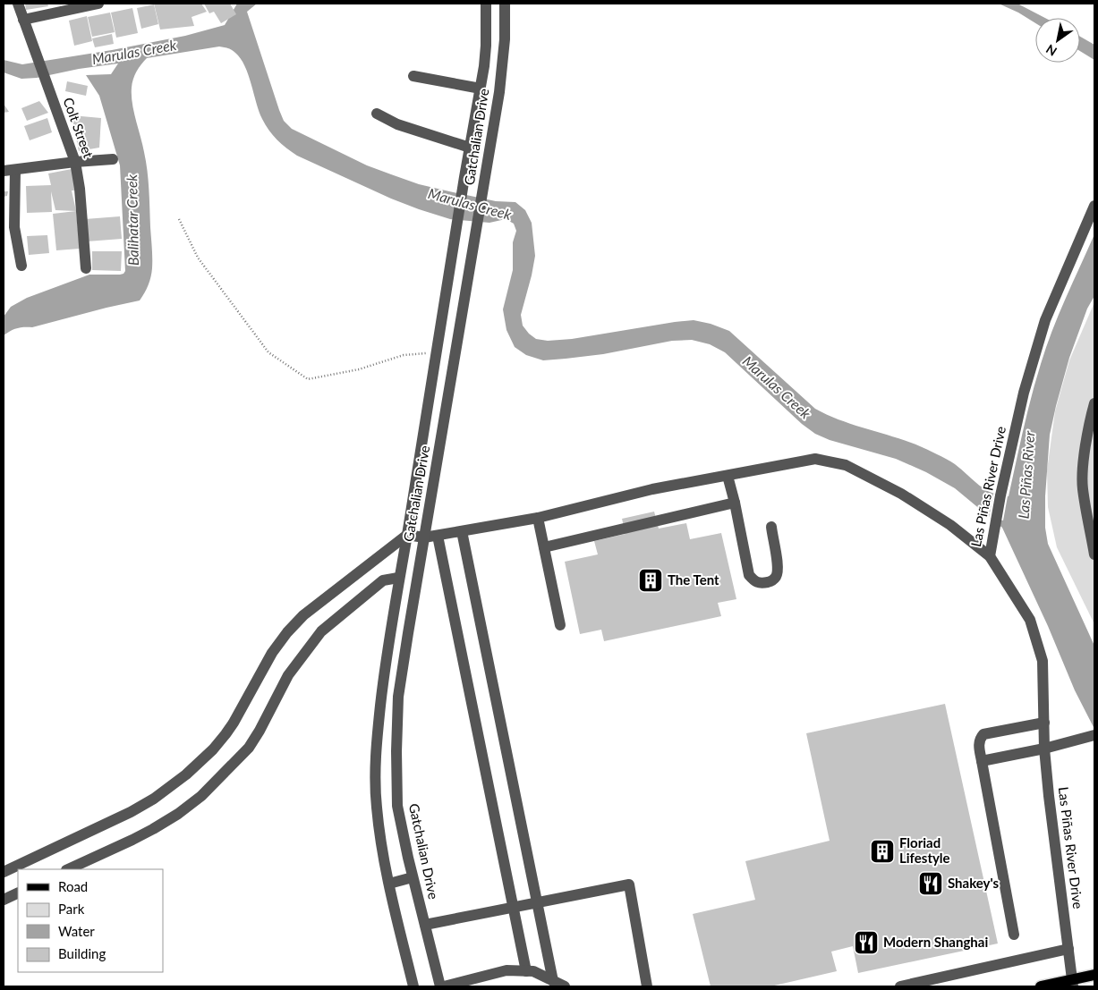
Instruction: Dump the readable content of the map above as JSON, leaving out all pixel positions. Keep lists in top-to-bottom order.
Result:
{
  "streets": {
    "street": ["Colt Street", "Gatchalian Drive", "Las Piñas River Drive"]
  },
  "water": ["Marulas Creek", "Balihatar Creek", "Las Piñas River"],
  "places": {
    "building": ["The Tent", "Floriad Lifestyle"],
    "restaurant": ["Shakey's", "Modern Shanghai"]
  },
  "legend": [
    "Road",
    "Park",
    "Water",
    "Building"
  ],
  "north": "bottom left"
}
